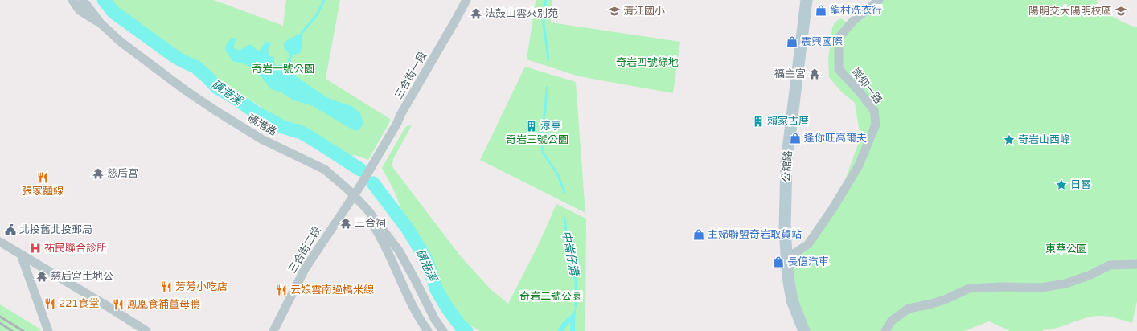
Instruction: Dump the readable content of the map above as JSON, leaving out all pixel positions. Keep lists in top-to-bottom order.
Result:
{
  "streets": {
    "street": [
      "三合街一段",
      "崇仰一路",
      "磺港路",
      "公舘路",
      "三合街二段"
    ]
  },
  "crossings": [
    ["三合街一段", "三合街二段"],
    ["崇仰一路", "公舘路"],
    ["磺港路", "三合街二段"]
  ],
  "water": ["磺港溪", "中崙仔溝"],
  "parks": [
    "奇岩四號綠地",
    "奇岩一號公園",
    "奇岩三號公園",
    "東華公園",
    "奇岩二號公園"
  ],
  "places": {
    "shop": [
      "龍村洗衣行",
      "震興國際",
      "逢你旺高爾夫",
      "主婦聯盟奇岩取貨站",
      "長億汽車"
    ],
    "school or university": ["清江國小", "陽明交大陽明校區"],
    "temple": [
      "法鼓山雲來別苑",
      "福主宮",
      "慈后宮",
      "三合祠",
      "慈后宮土地公"
    ],
    "building": ["賴家古厝", "涼亭"],
    "place": ["奇岩山西峰", "日晷"],
    "restaurant": [
      "張家麵線",
      "芳芳小吃店",
      "云娘雲南過橋米線",
      "221食堂",
      "鳳凰食補薑母鴨"
    ],
    "public building": ["北投舊北投郵局"],
    "hospital": ["祐民聯合診所"]
  }
}
